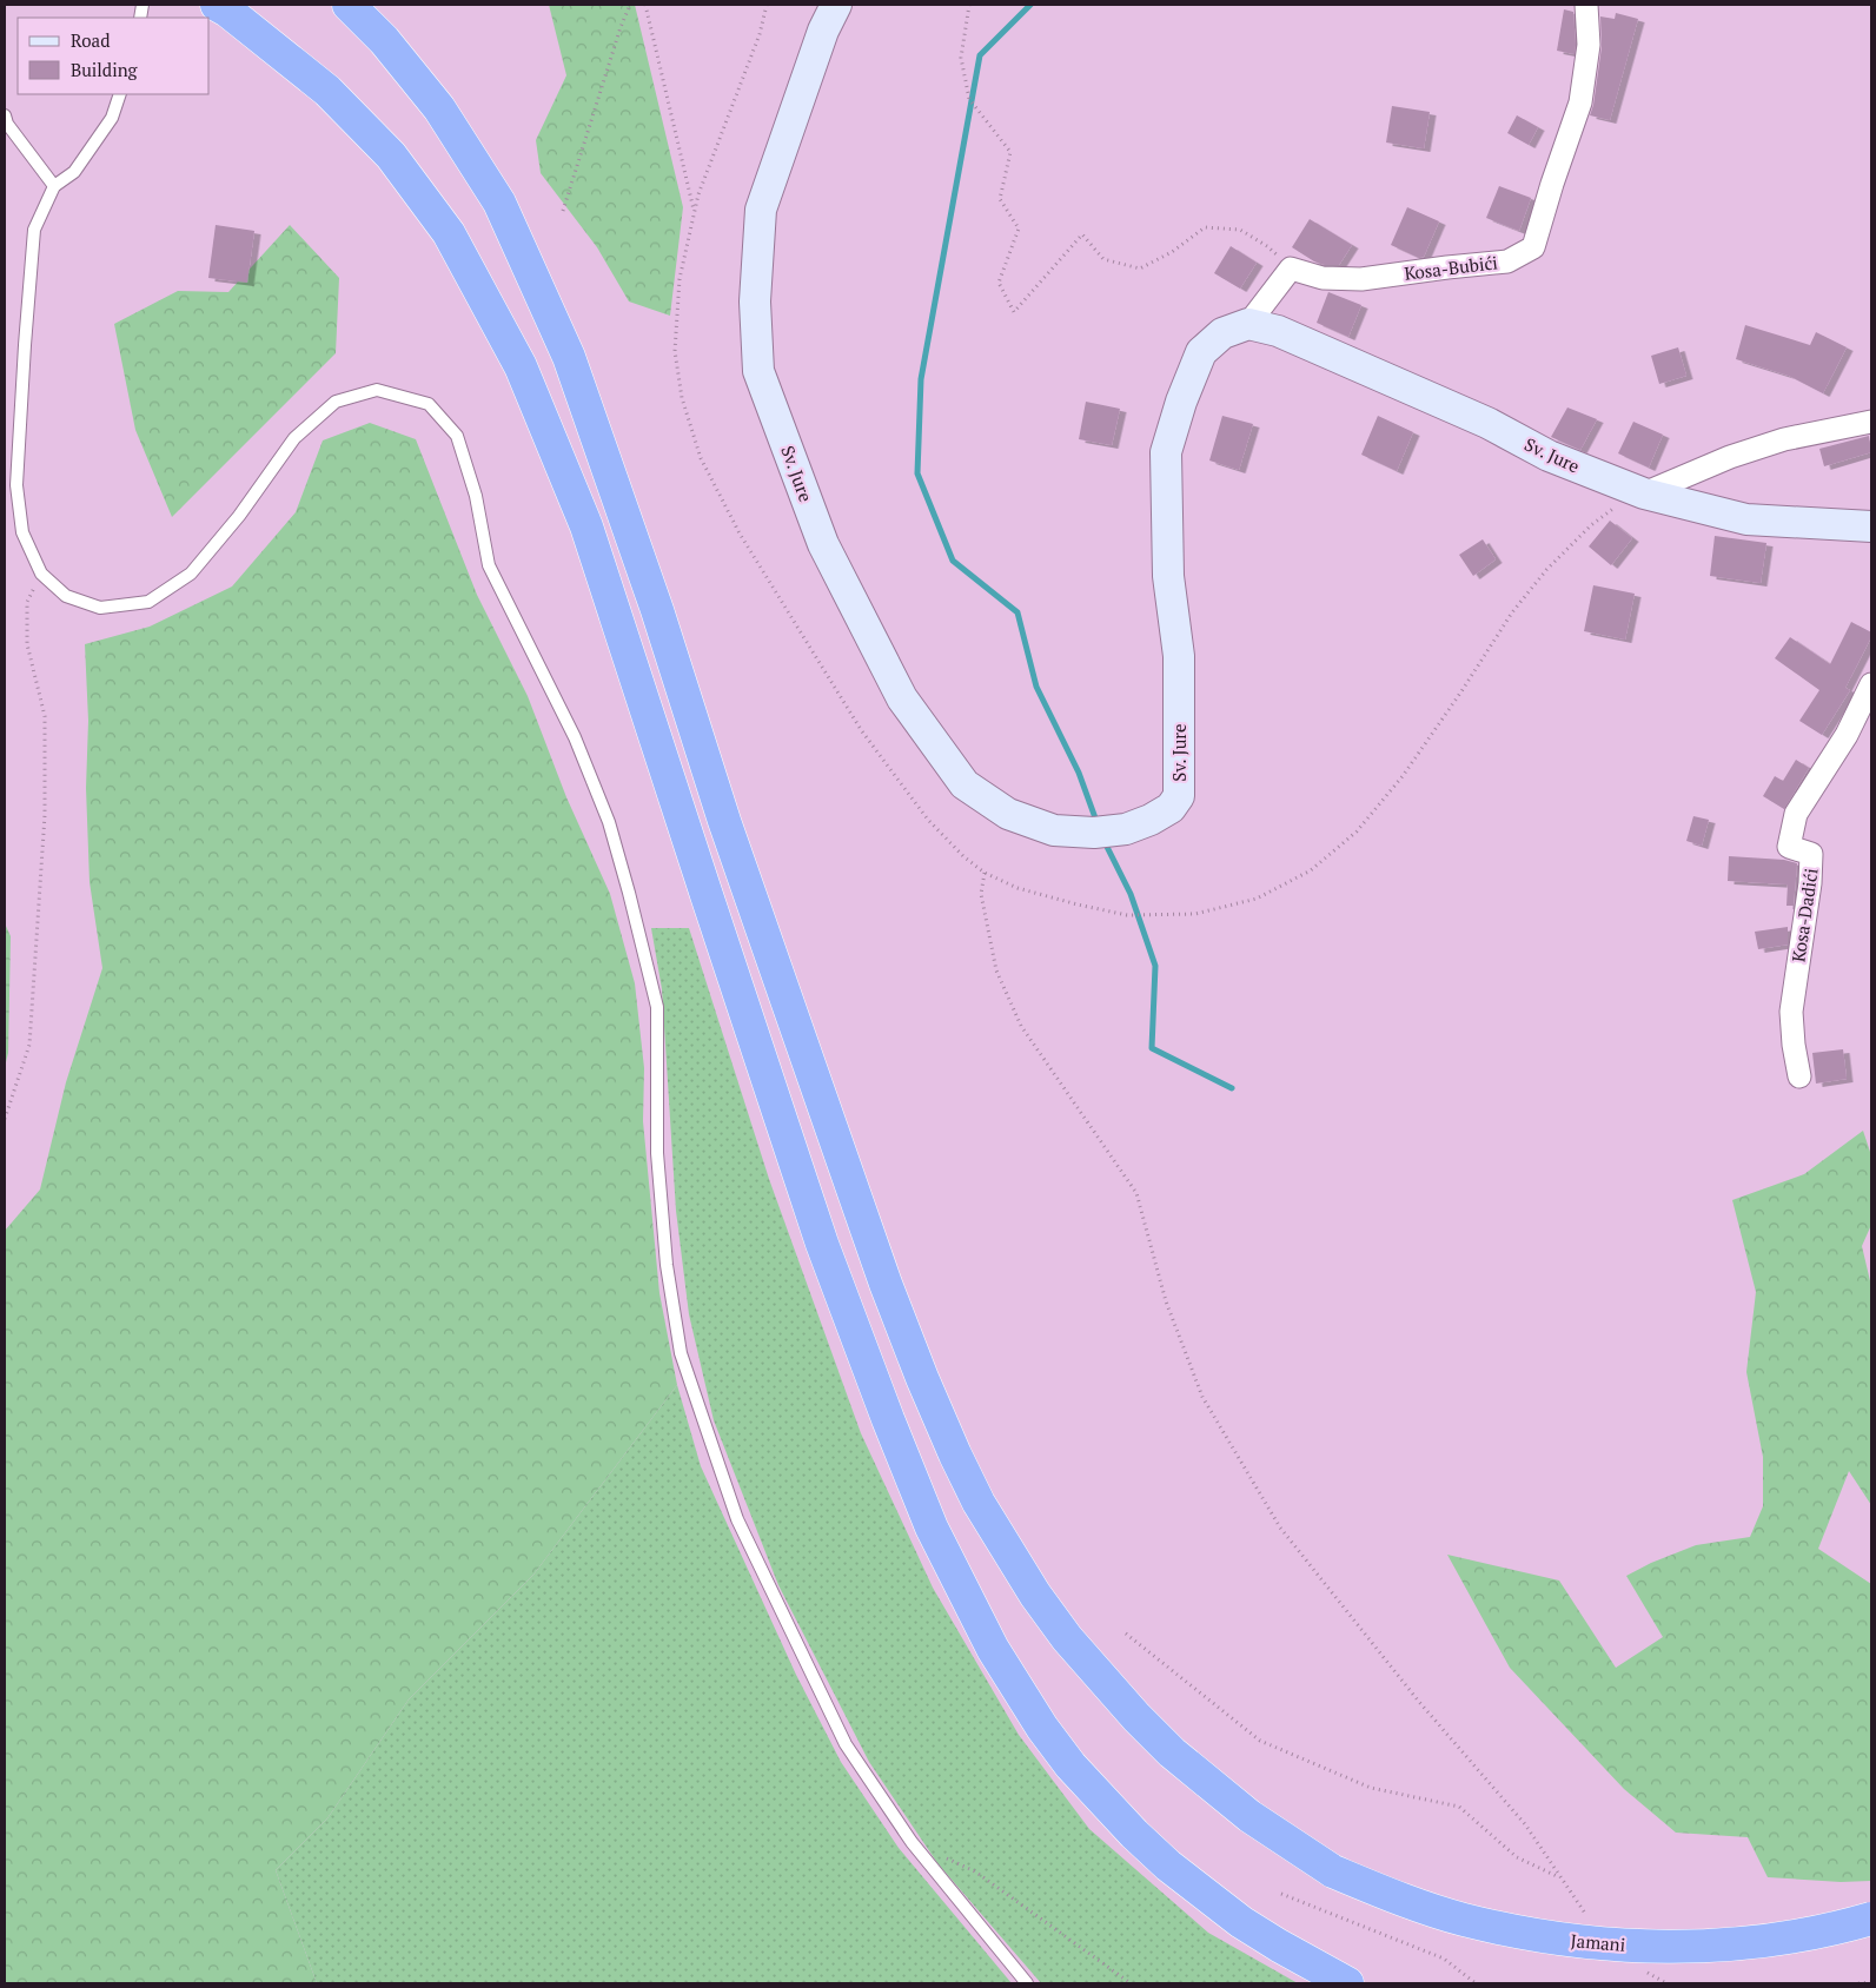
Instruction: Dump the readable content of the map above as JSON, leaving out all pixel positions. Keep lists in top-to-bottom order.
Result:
{
  "streets": {
    "highway": ["Jamani"],
    "street": ["Kosa-Bubići", "Sv. Jure", "Kosa-Dadići"]
  },
  "legend": ["Road", "Building"]
}
